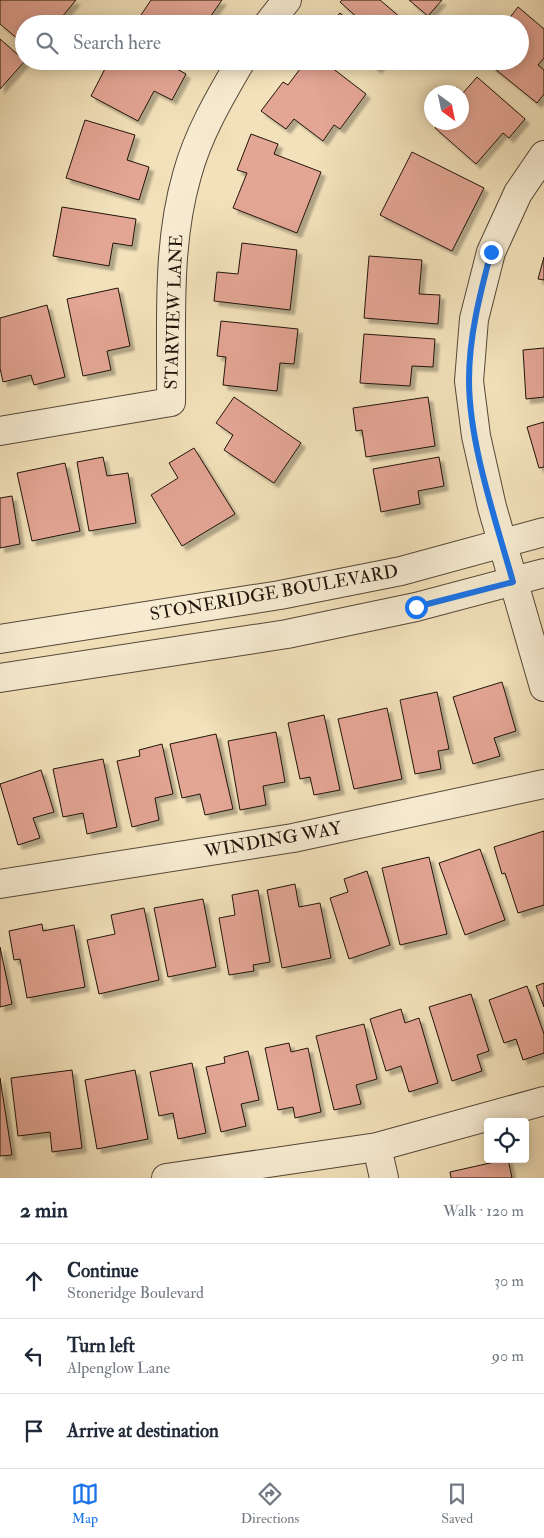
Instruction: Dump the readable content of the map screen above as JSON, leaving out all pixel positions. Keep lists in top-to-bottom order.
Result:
{
  "streets": {
    "street": ["STARVIEW LANE", "STONERIDGE BOULEVARD", "WINDING WAY"]
  },
  "north": "bottom right",
  "page": {
    "search": "Search here",
    "heading": ["2 min", "Walk · 120 m"],
    "list": [
      ["Continue", "Stoneridge Boulevard", "30 m"],
      ["Turn left", "Alpenglow Lane", "90 m"],
      "Arrive at destination"
    ],
    "nav": ["Map", "Directions", "Saved"]
  }
}
